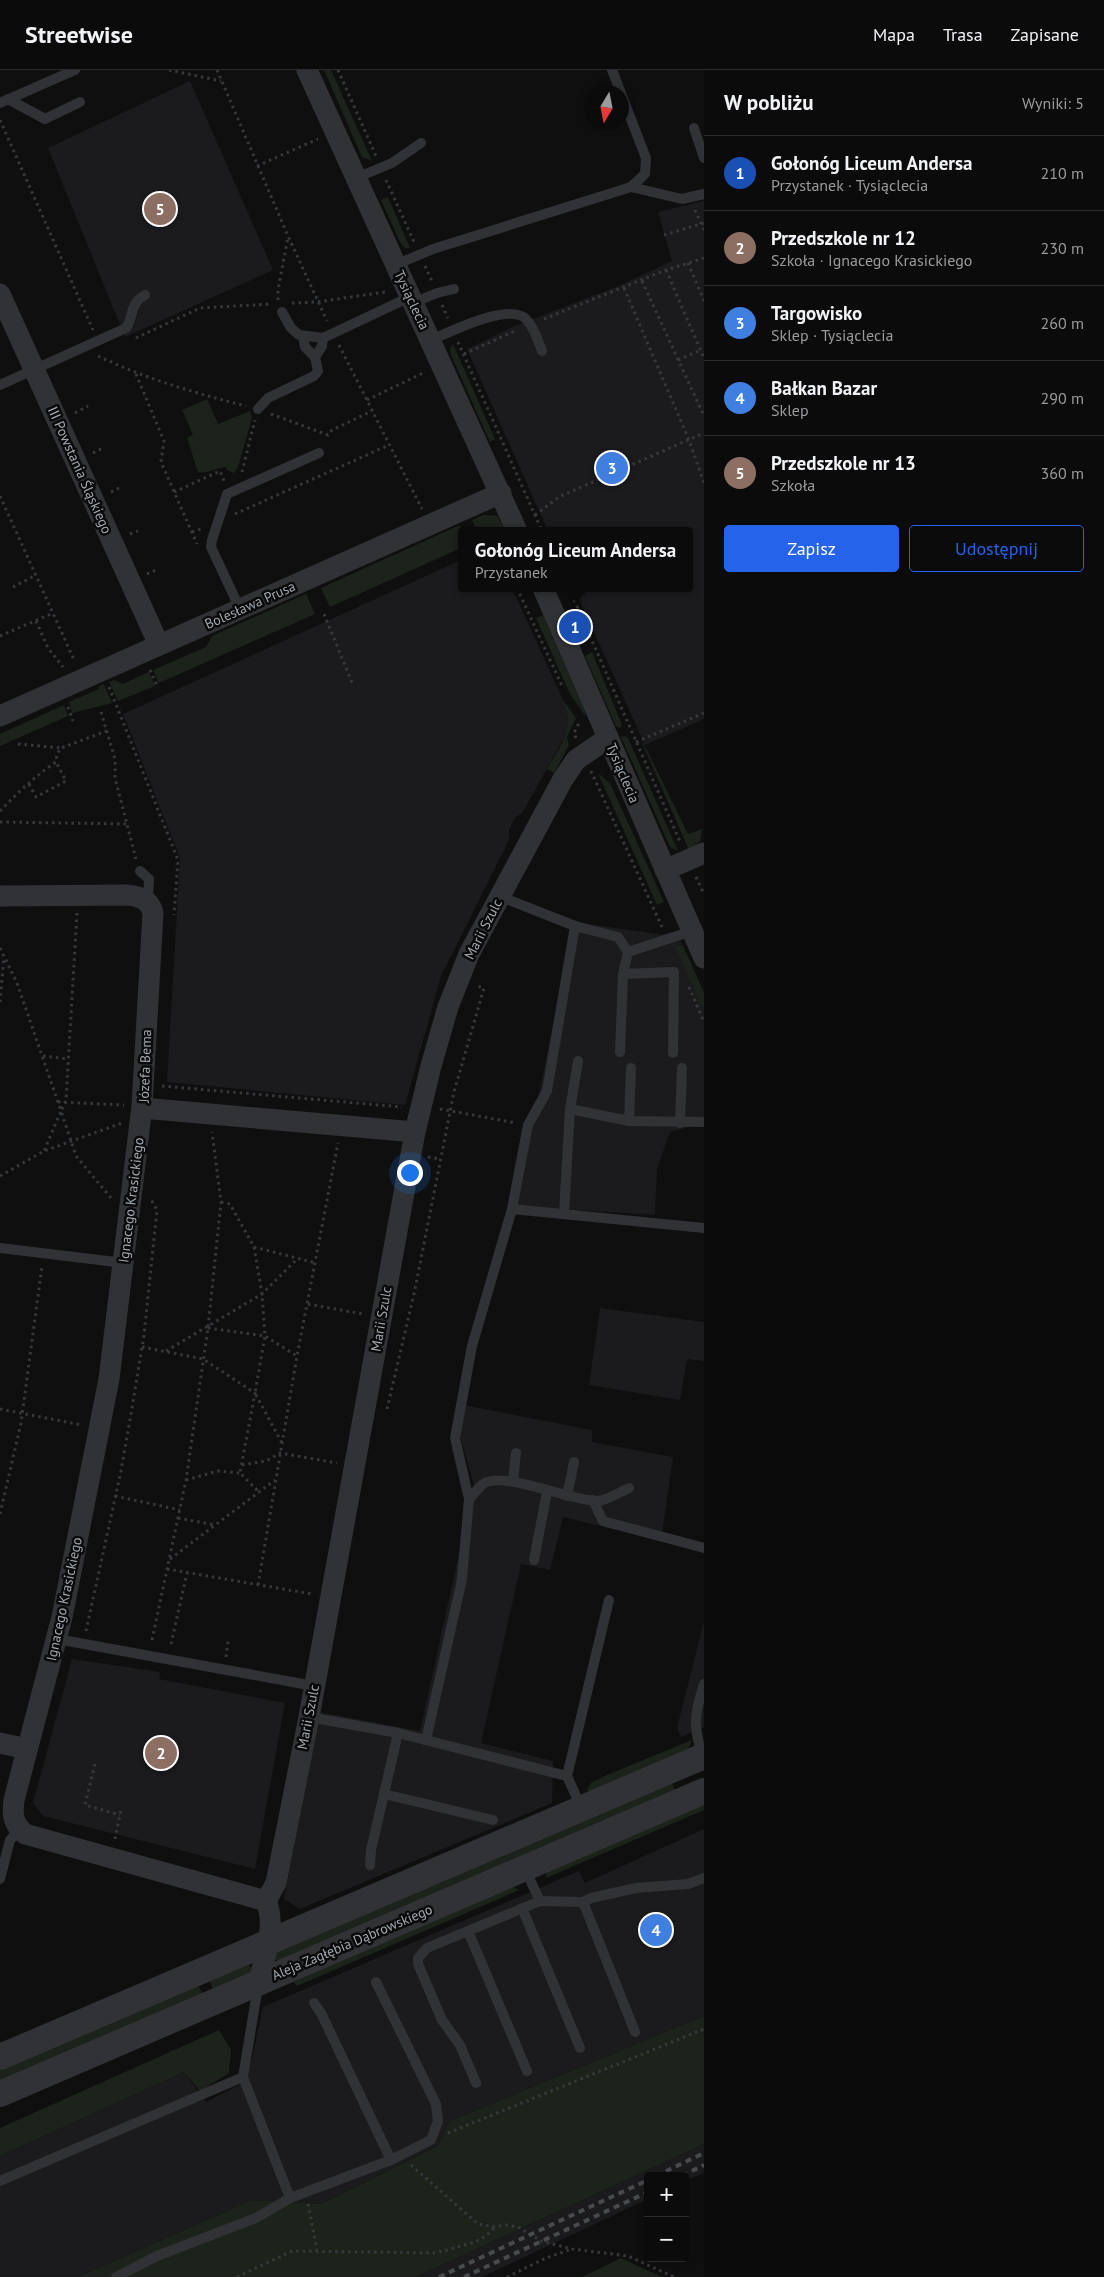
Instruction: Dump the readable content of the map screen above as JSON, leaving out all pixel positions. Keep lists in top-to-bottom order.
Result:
{
  "streets": {
    "street": [
      "Tysiąclecia",
      "III Powstania Śląskiego",
      "Bolesława Prusa",
      "Marii Szulc",
      "Józefa Bema",
      "Ignacego Krasickiego",
      "Aleja Zagłębia Dąbrowskiego"
    ]
  },
  "crossings": [
    ["Tysiąclecia", "Bolesława Prusa"],
    ["Tysiąclecia", "Marii Szulc"],
    ["III Powstania Śląskiego", "Bolesława Prusa"],
    ["Marii Szulc", "Józefa Bema"],
    ["Józefa Bema", "Ignacego Krasickiego"]
  ],
  "north": "bottom",
  "page": {
    "header": "Streetwise",
    "nav": ["Mapa", "Trasa", "Zapisane"],
    "heading": ["W pobliżu", "Wyniki: 5"],
    "list": [
      {
        "mark": "1",
        "name": "Gołonóg Liceum Andersa",
        "note": "Przystanek · Tysiąclecia",
        "value": "210 m"
      },
      {
        "mark": "2",
        "name": "Przedszkole nr 12",
        "note": "Szkoła · Ignacego Krasickiego",
        "value": "230 m"
      },
      {
        "mark": "3",
        "name": "Targowisko",
        "note": "Sklep · Tysiąclecia",
        "value": "260 m"
      },
      {
        "mark": "4",
        "name": "Bałkan Bazar",
        "note": "Sklep",
        "value": "290 m"
      },
      {
        "mark": "5",
        "name": "Przedszkole nr 13",
        "note": "Szkoła",
        "value": "360 m"
      }
    ],
    "pins": [
      "5",
      "3",
      "1",
      "2",
      "4"
    ],
    "buttons": ["Zapisz", "Udostępnij"],
    "popup": ["Gołonóg Liceum Andersa", "Przystanek"],
    "map_buttons": ["+", "−"]
  }
}
